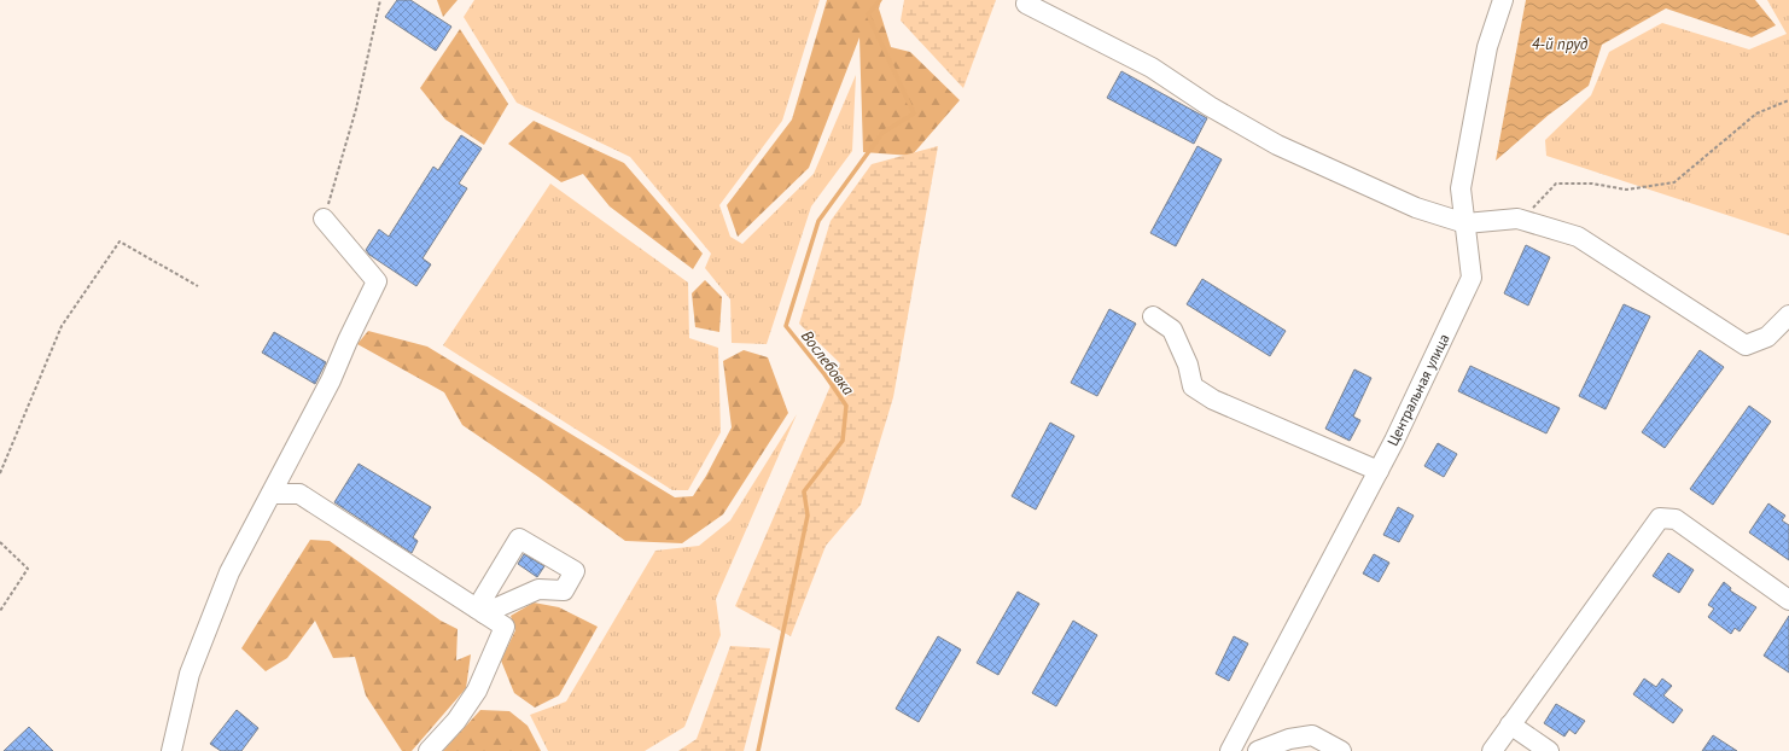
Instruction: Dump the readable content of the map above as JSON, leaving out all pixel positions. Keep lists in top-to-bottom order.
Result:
{
  "streets": {
    "street": ["Центральная улица"]
  },
  "water": ["4-й пруд", "Вослебовка"]
}
